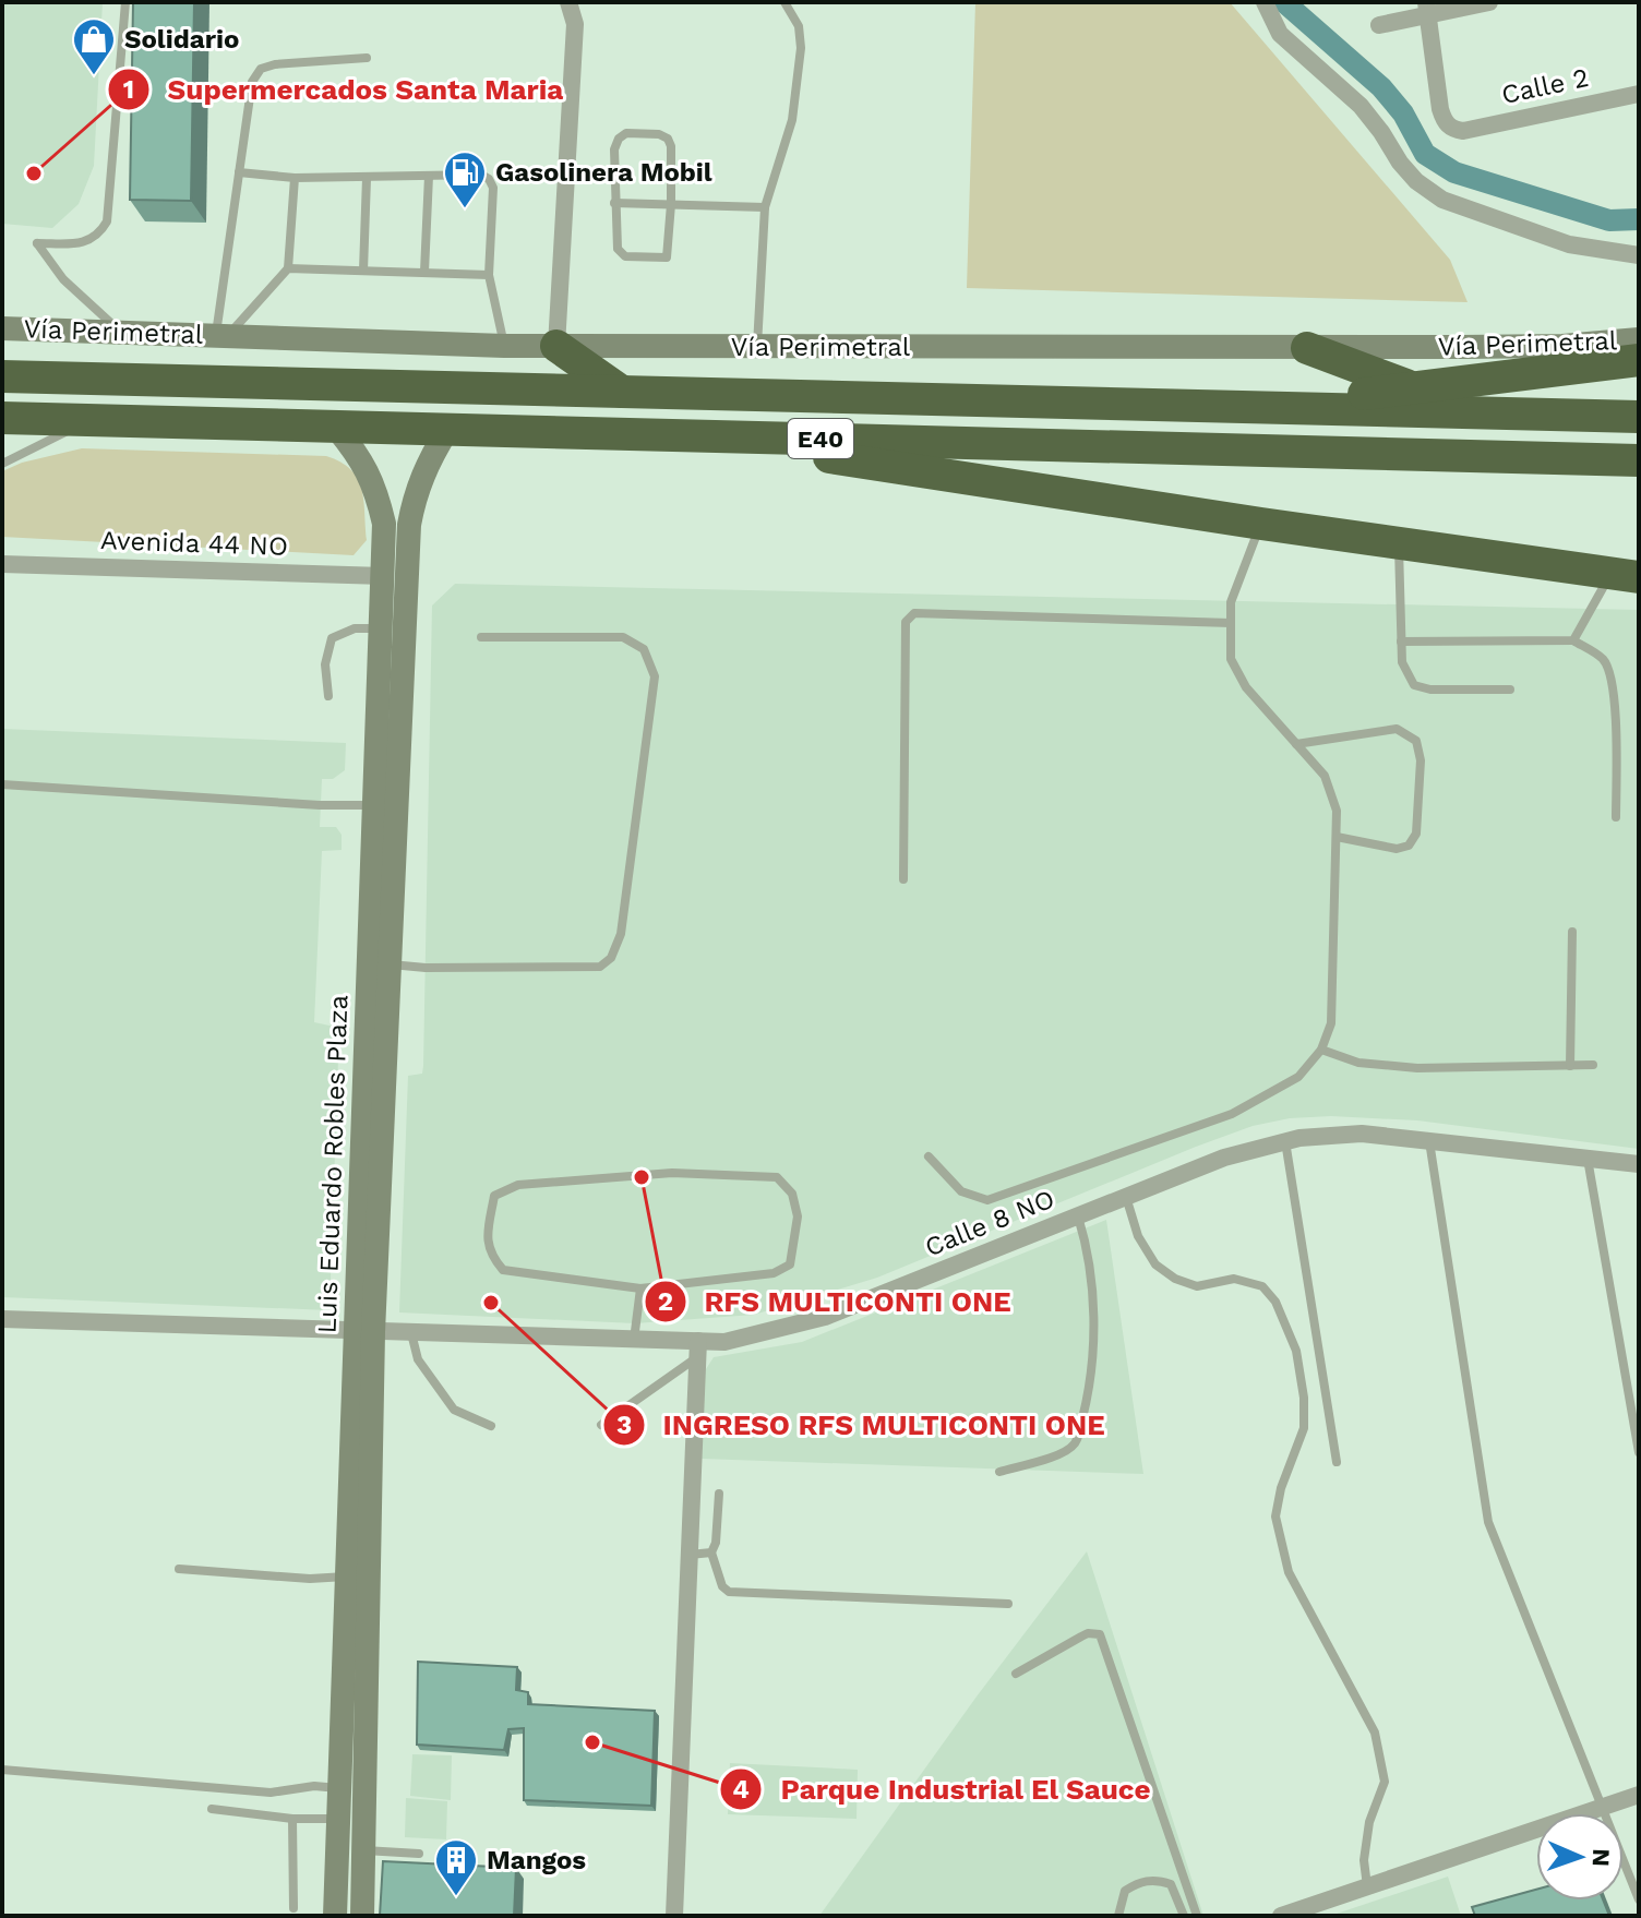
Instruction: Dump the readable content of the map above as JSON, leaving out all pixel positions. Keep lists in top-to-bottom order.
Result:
{
  "streets": {
    "highway": ["Vía Perimetral", "E40"],
    "street": [
      "Calle 2",
      "Avenida 44 NO",
      "Luis Eduardo Robles Plaza",
      "Calle 8 NO"
    ]
  },
  "crossings": [
    ["E40", "Luis Eduardo Robles Plaza"],
    ["Avenida 44 NO", "Luis Eduardo Robles Plaza"],
    ["Luis Eduardo Robles Plaza", "Calle 8 NO"]
  ],
  "places": {
    "shop": ["Solidario"],
    "other": [
      "Supermercados Santa Maria",
      "RFS MULTICONTI ONE",
      "INGRESO RFS MULTICONTI ONE",
      "Parque Industrial El Sauce"
    ],
    "fuel station": ["Gasolinera Mobil"],
    "building": ["Mangos"]
  },
  "north": "right"
}
